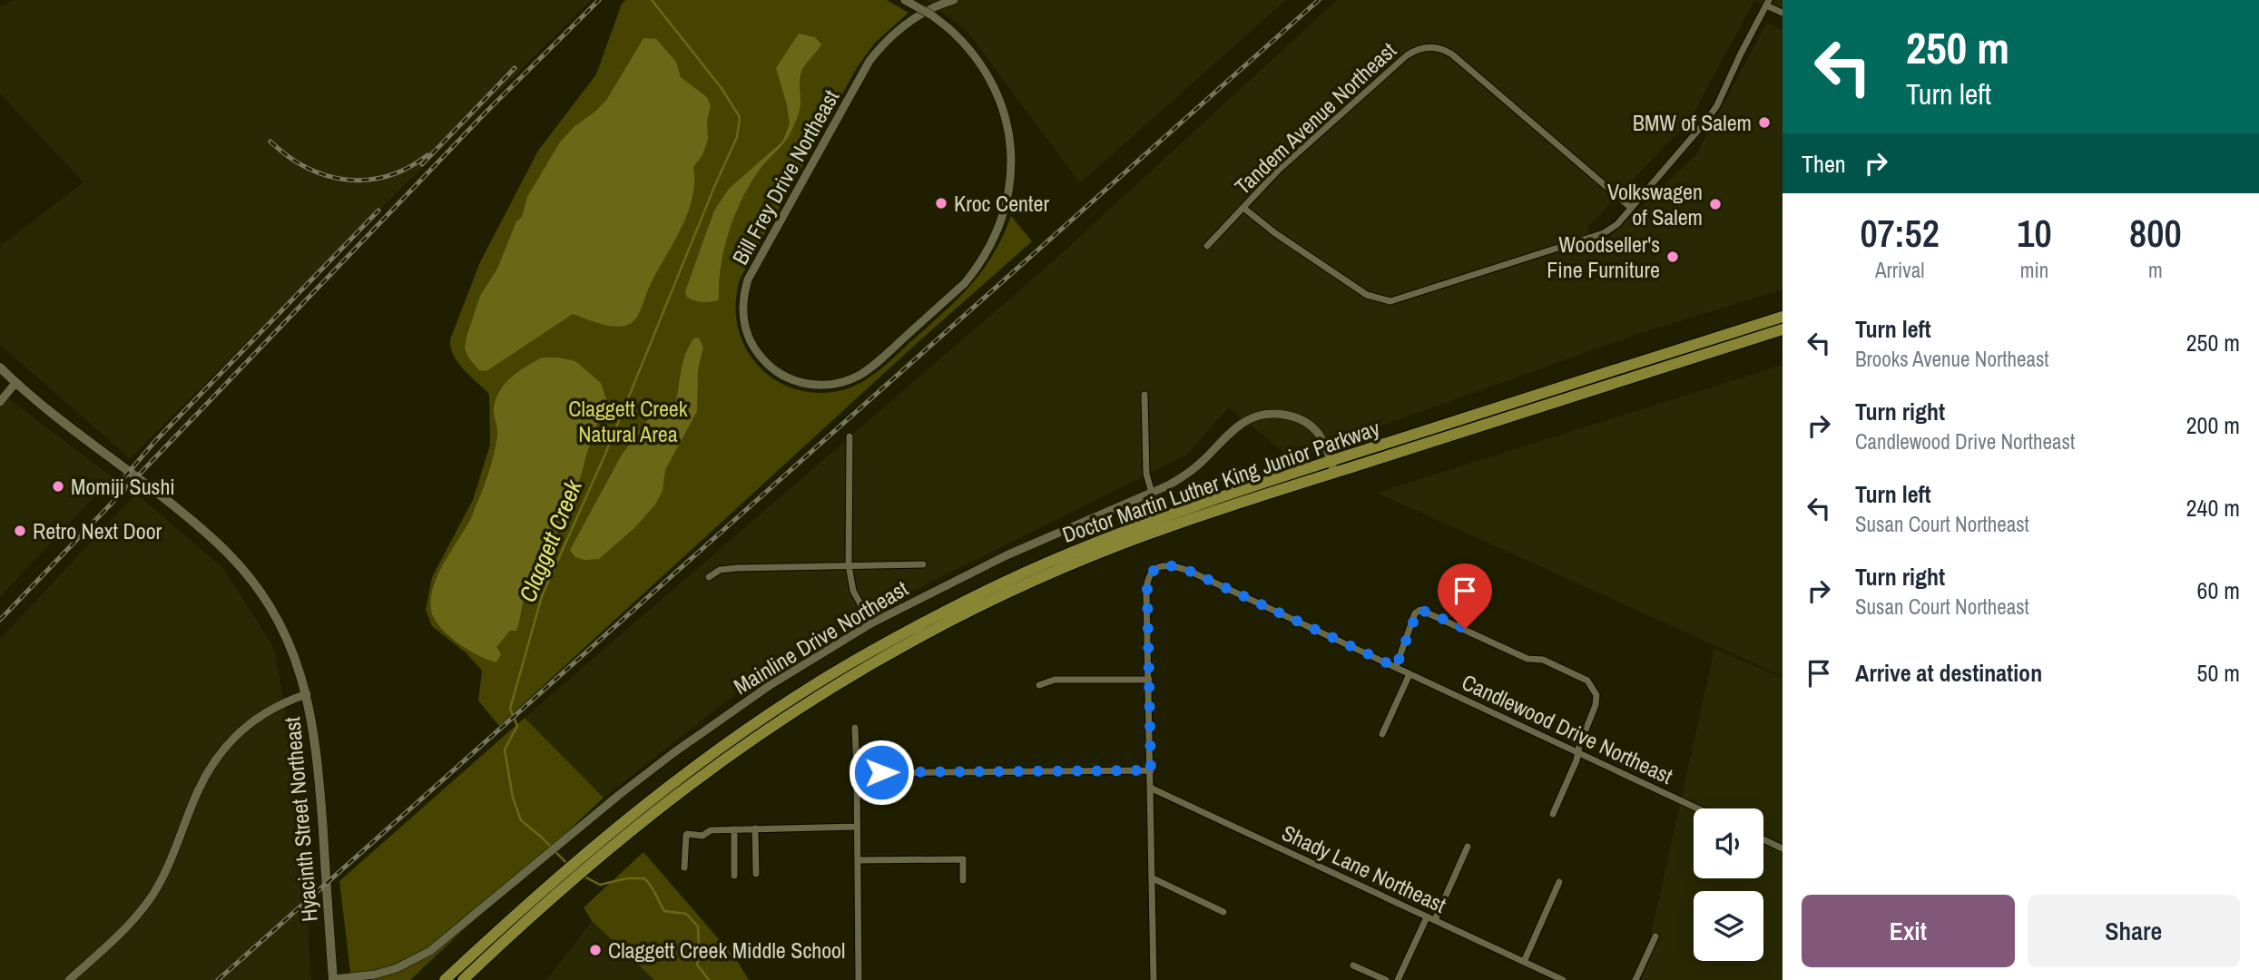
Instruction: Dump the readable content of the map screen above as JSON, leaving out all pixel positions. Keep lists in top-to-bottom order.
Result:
{
  "streets": {
    "highway": ["Doctor Martin Luther King Junior Parkway"],
    "main road": ["Hyacinth Street Northeast"],
    "street": [
      "Tandem Avenue Northeast",
      "Bill Frey Drive Northeast",
      "Mainline Drive Northeast",
      "Candlewood Drive Northeast",
      "Shady Lane Northeast"
    ]
  },
  "crossings": [
    ["Doctor Martin Luther King Junior Parkway", "Mainline Drive Northeast"],
    ["Mainline Drive Northeast", "Hyacinth Street Northeast"]
  ],
  "water": ["Claggett Creek"],
  "parks": ["Claggett Creek Natural Area"],
  "places": [
    "BMW of Salem",
    "Kroc Center",
    "Volkswagen of Salem",
    "Woodseller's Fine Furniture",
    "Momiji Sushi",
    "Retro Next Door",
    "Claggett Creek Middle School"
  ],
  "page": {
    "turn": ["250 m", "Turn left"],
    "then": "Then",
    "eta": [
      "07:52",
      "Arrival",
      "10",
      "min",
      "800",
      "m"
    ],
    "list": [
      {
        "name": "Turn left",
        "note": "Brooks Avenue Northeast",
        "value": "250 m"
      },
      {
        "name": "Turn right",
        "note": "Candlewood Drive Northeast",
        "value": "200 m"
      },
      {
        "name": "Turn left",
        "note": "Susan Court Northeast",
        "value": "240 m"
      },
      {
        "name": "Turn right",
        "note": "Susan Court Northeast",
        "value": "60 m"
      },
      {
        "name": "Arrive at destination",
        "value": "50 m"
      }
    ],
    "buttons": ["Exit", "Share"]
  }
}
